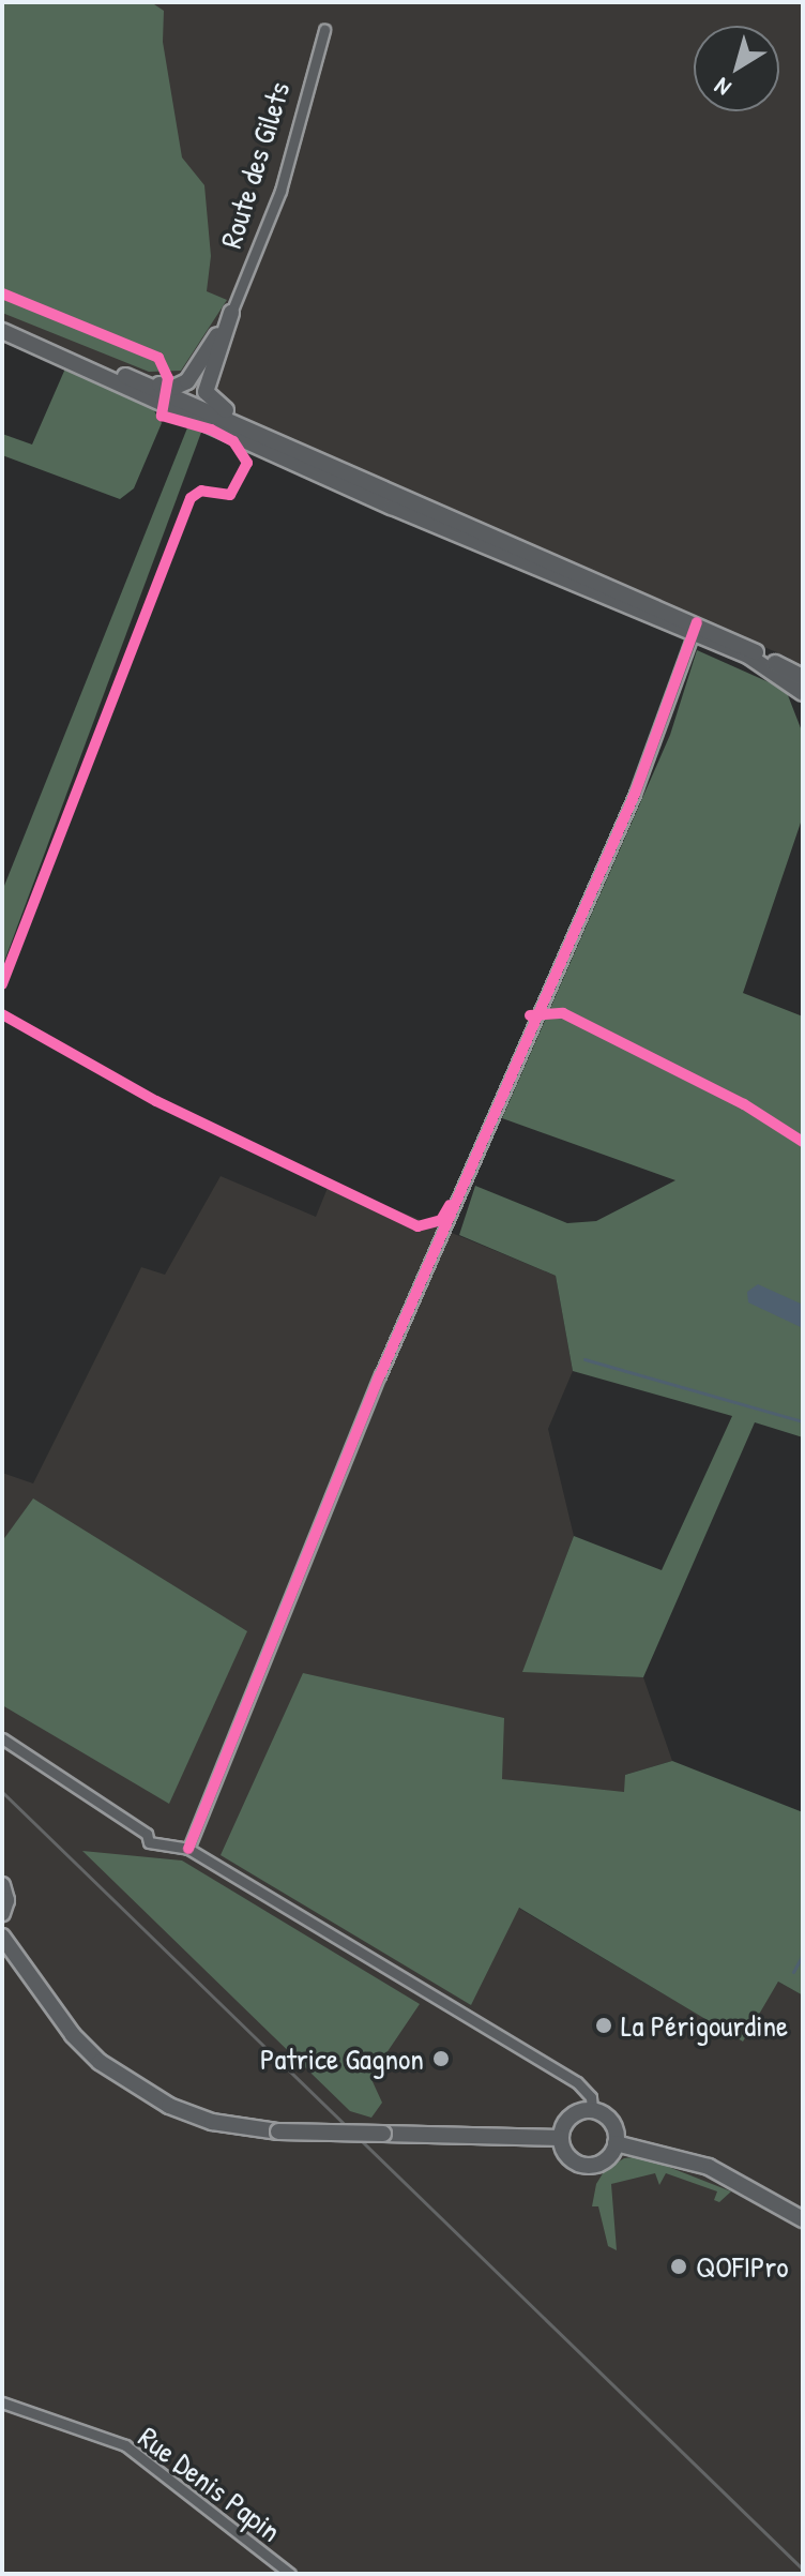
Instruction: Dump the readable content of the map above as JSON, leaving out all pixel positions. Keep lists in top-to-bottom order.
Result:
{
  "streets": {
    "main road": ["Route des Gilets"],
    "street": ["Rue Denis Papin"]
  },
  "places": ["La Périgourdine", "Patrice Gagnon", "QOFIPro"],
  "north": "bottom left"
}
